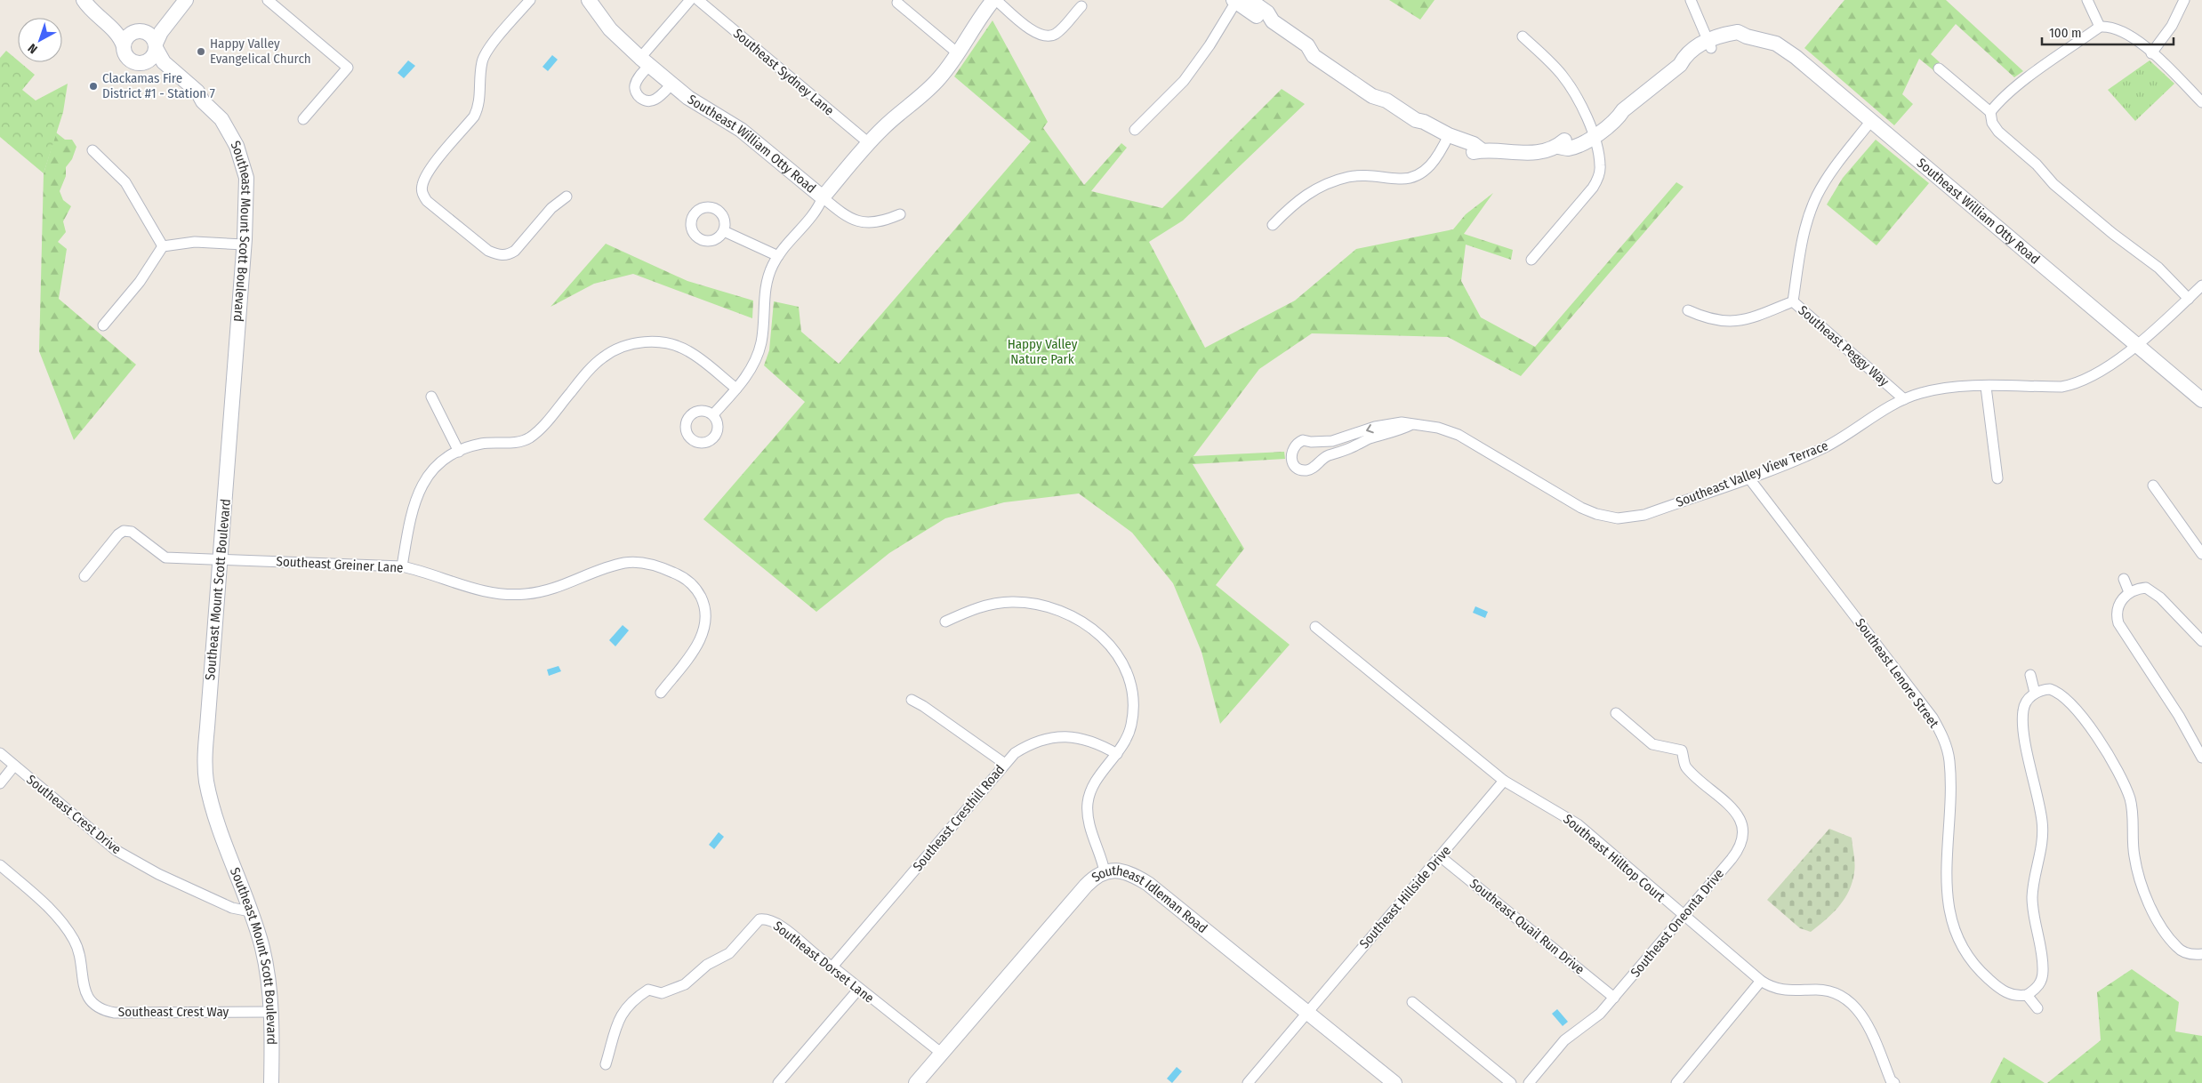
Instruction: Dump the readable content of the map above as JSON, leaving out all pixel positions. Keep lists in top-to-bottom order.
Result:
{
  "streets": {
    "main road": ["Southeast William Otty Road", "Southeast Mount Scott Boulevard", "Southeast Idleman Road"],
    "street": [
      "Southeast Sydney Lane",
      "Southeast Peggy Way",
      "Southeast Valley View Terrace",
      "Southeast Greiner Lane",
      "Southeast Lenore Street",
      "Southeast Crest Drive",
      "Southeast Cresthill Road",
      "Southeast Hilltop Court",
      "Southeast Hillside Drive",
      "Southeast Oneonta Drive",
      "Southeast Quail Run Drive",
      "Southeast Dorset Lane",
      "Southeast Crest Way"
    ]
  },
  "crossings": [
    ["Southeast Sydney Lane", "Southeast William Otty Road"],
    ["Southeast William Otty Road", "Southeast Peggy Way"],
    ["Southeast William Otty Road", "Southeast Valley View Terrace"],
    ["Southeast Mount Scott Boulevard", "Southeast Greiner Lane"],
    ["Southeast Mount Scott Boulevard", "Southeast Crest Drive"],
    ["Southeast Mount Scott Boulevard", "Southeast Crest Way"],
    ["Southeast Peggy Way", "Southeast Valley View Terrace"],
    ["Southeast Valley View Terrace", "Southeast Lenore Street"],
    ["Southeast Cresthill Road", "Southeast Dorset Lane"],
    ["Southeast Hilltop Court", "Southeast Hillside Drive"],
    ["Southeast Hilltop Court", "Southeast Oneonta Drive"],
    ["Southeast Hillside Drive", "Southeast Idleman Road"],
    ["Southeast Hillside Drive", "Southeast Quail Run Drive"],
    ["Southeast Idleman Road", "Southeast Dorset Lane"],
    ["Southeast Oneonta Drive", "Southeast Quail Run Drive"]
  ],
  "parks": ["Happy Valley Nature Park"],
  "places": ["Happy Valley Evangelical Church", "Clackamas Fire District #1 - Station 7"],
  "scale_bar": "100 m",
  "north": "bottom left"
}
